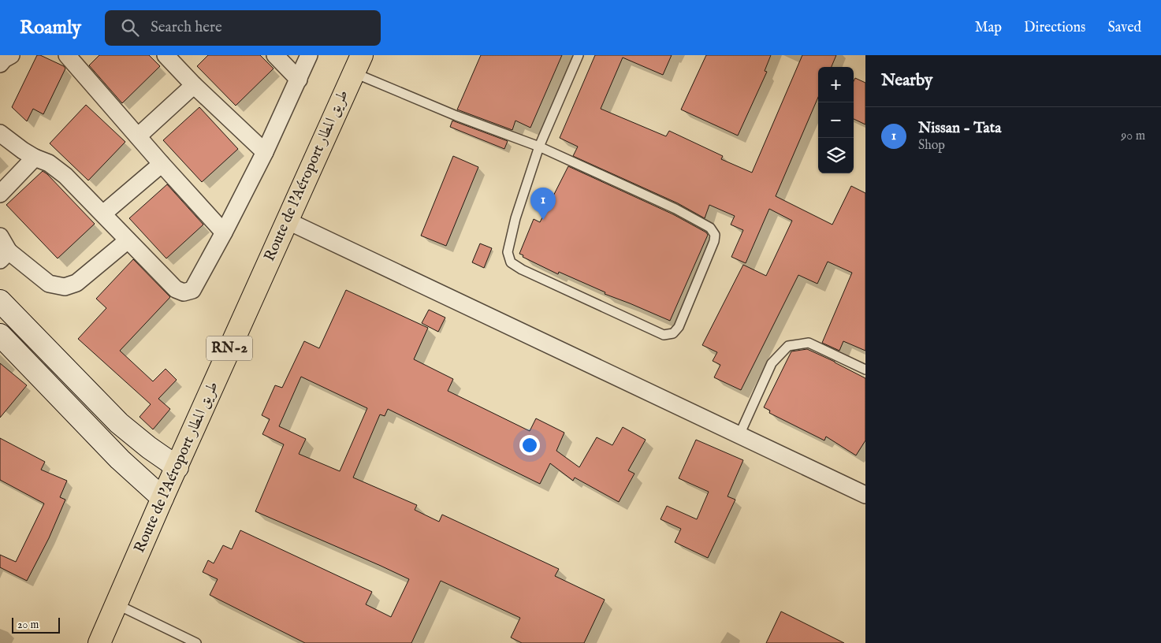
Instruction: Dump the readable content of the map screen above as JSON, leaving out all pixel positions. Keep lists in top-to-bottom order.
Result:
{
  "streets": {
    "main road": ["Route de l'Aéroport طريق المطار", "RN-2"]
  },
  "scale_bar": "20 m",
  "page": {
    "header": "Roamly",
    "search": "Search here",
    "nav": ["Map", "Directions", "Saved"],
    "heading": "Nearby",
    "map_buttons": ["+", "−"],
    "list": [
      {
        "mark": "1",
        "name": "Nissan - Tata",
        "note": "Shop",
        "value": "90 m"
      }
    ],
    "pins": "1",
    "scale": "20 m"
  }
}
